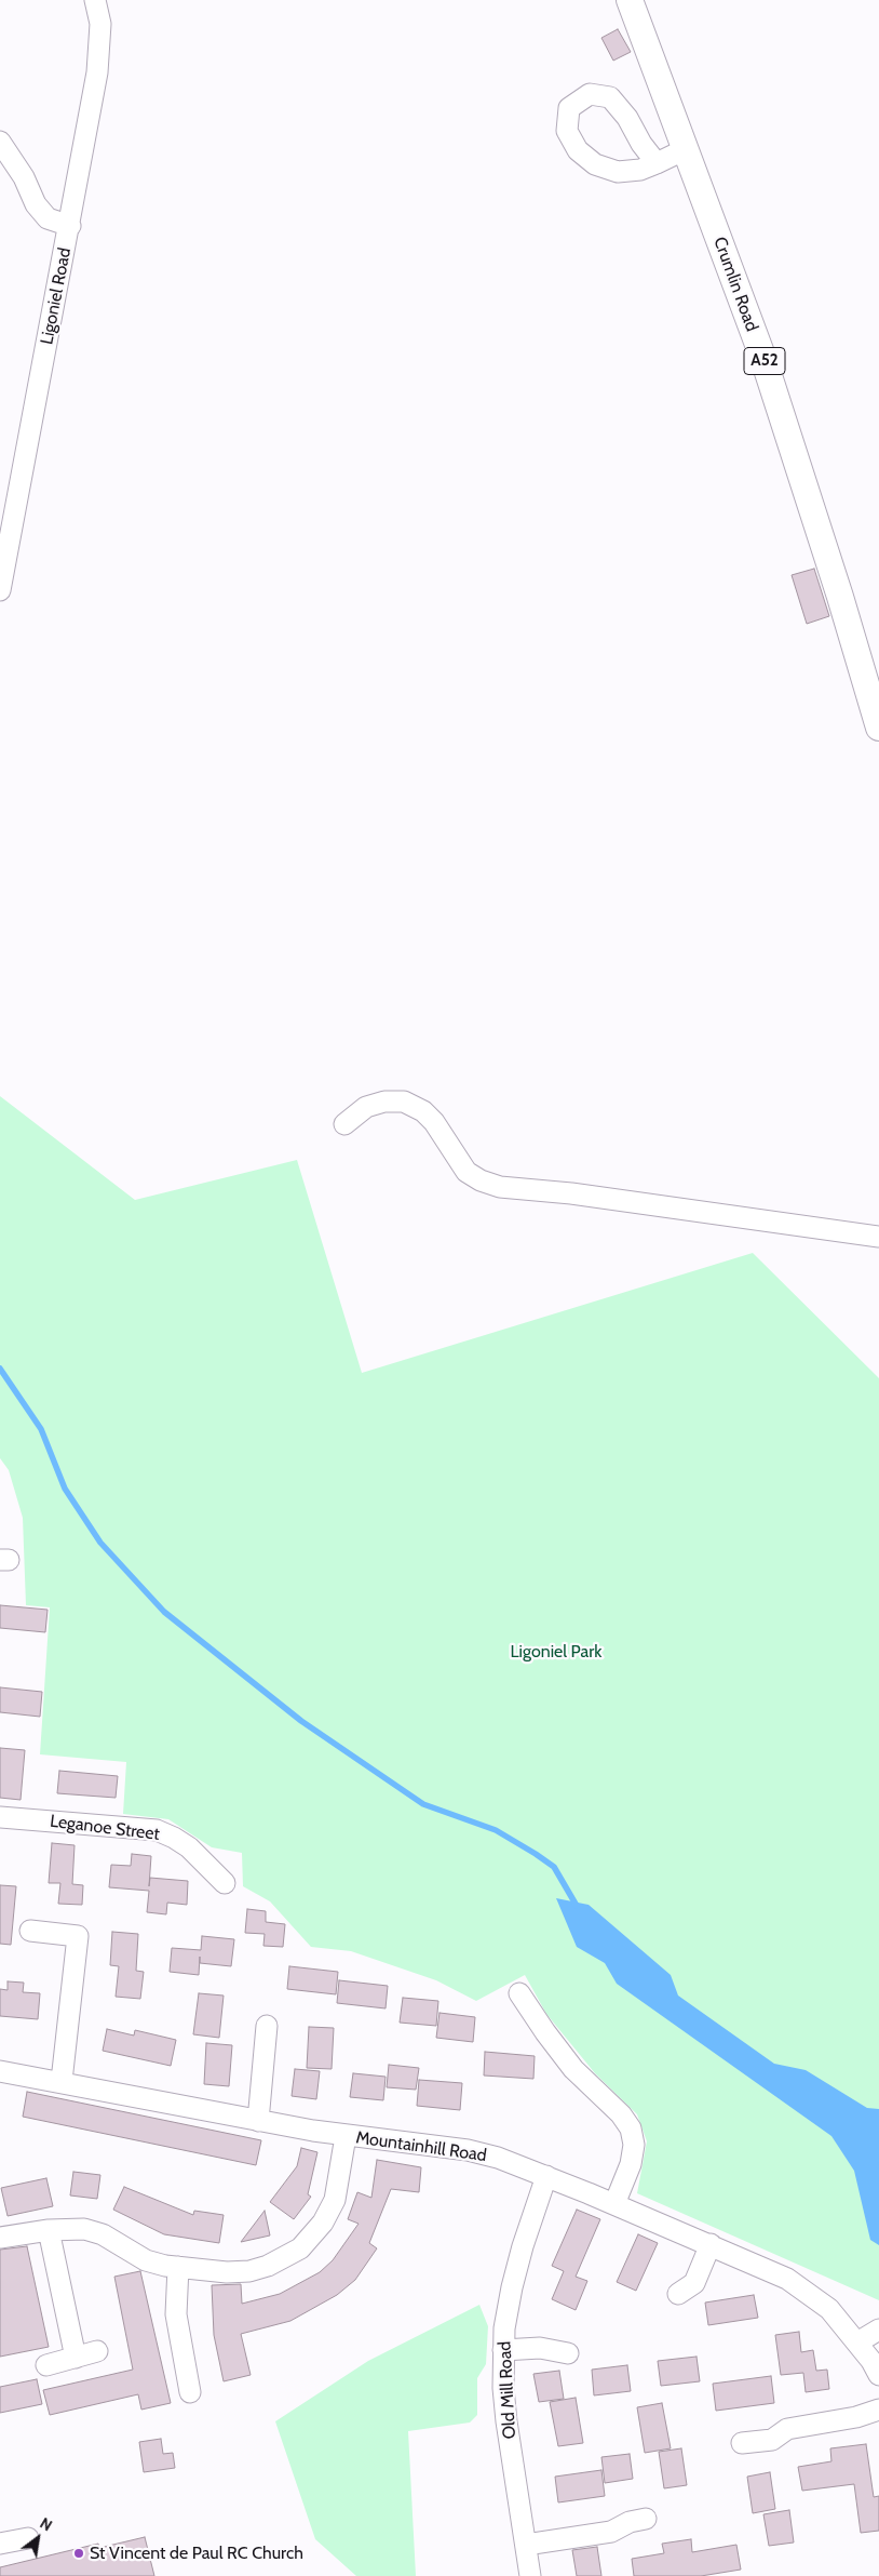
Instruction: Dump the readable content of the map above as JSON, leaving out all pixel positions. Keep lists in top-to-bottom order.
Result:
{
  "streets": {
    "main road": ["Crumlin Road", "A52"],
    "street": [
      "Ligoniel Road",
      "Leganoe Street",
      "Mountainhill Road",
      "Old Mill Road"
    ]
  },
  "crossings": [
    ["Mountainhill Road", "Old Mill Road"]
  ],
  "parks": ["Ligoniel Park"],
  "places": ["St Vincent de Paul RC Church"],
  "north": "top right"
}
